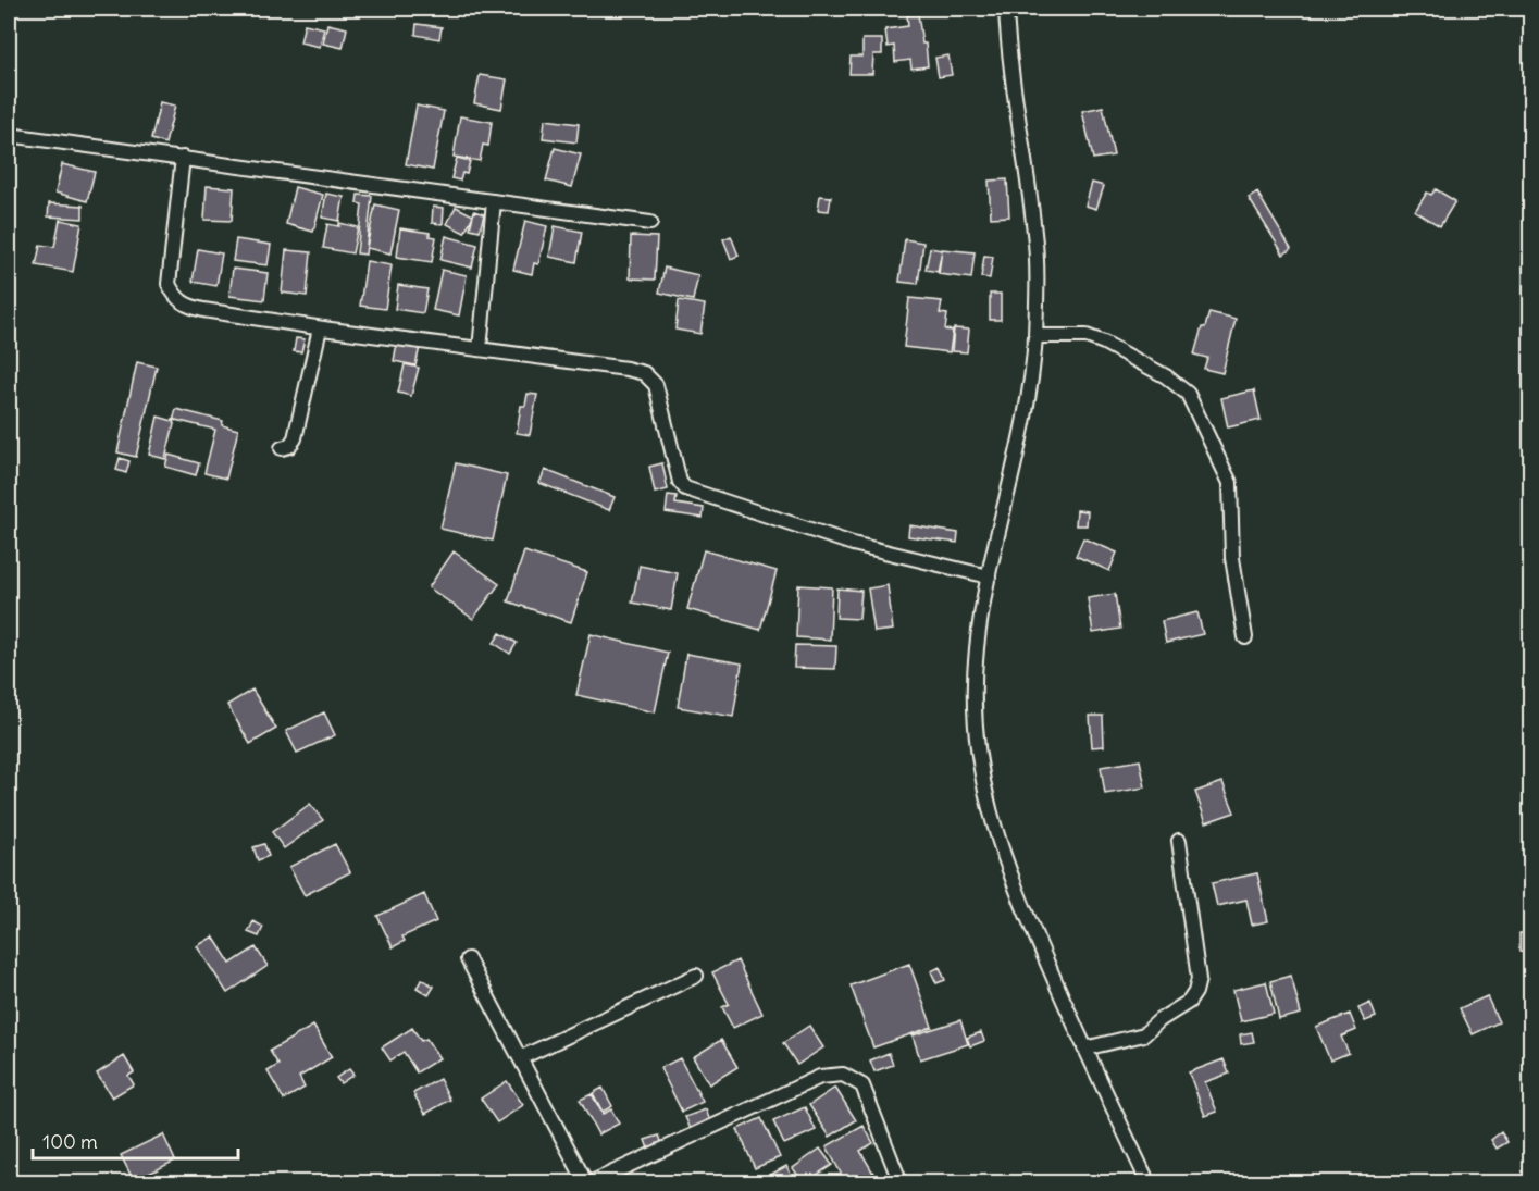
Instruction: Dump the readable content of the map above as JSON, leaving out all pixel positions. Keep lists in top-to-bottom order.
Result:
{
  "scale_bar": "100 m"
}
